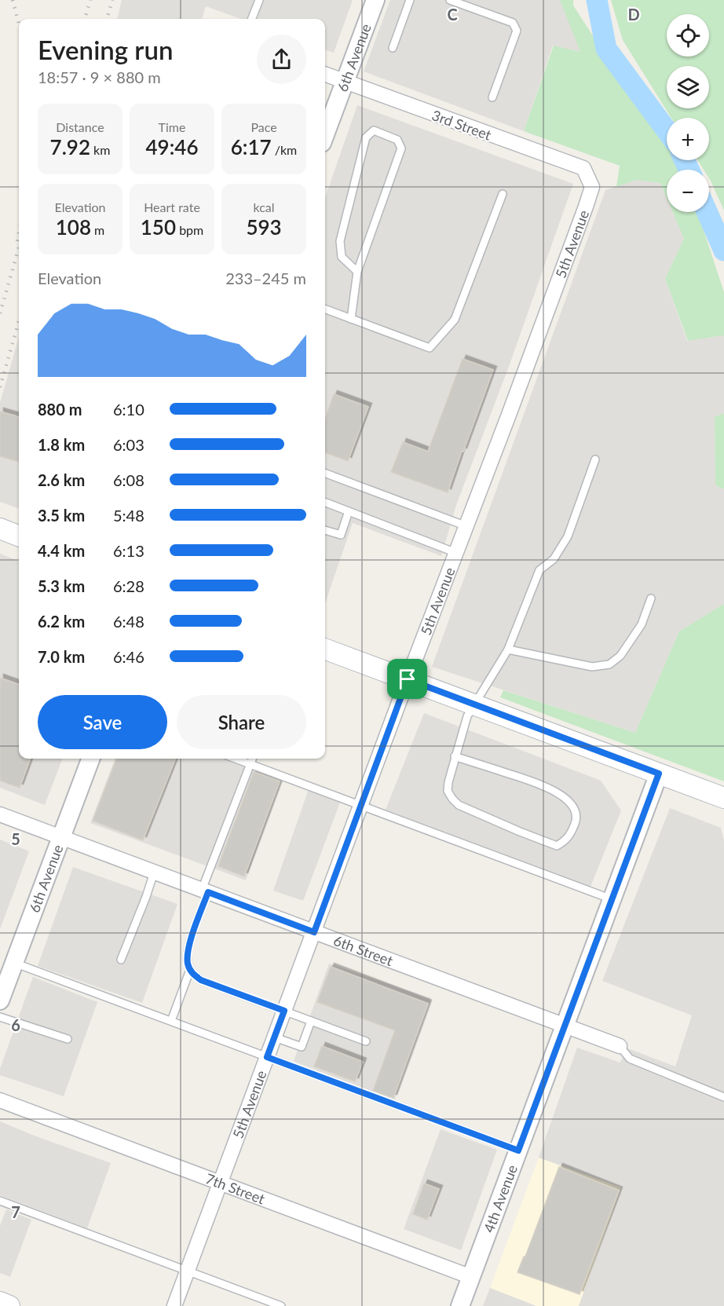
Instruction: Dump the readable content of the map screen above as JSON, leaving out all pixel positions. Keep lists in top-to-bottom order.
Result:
{
  "streets": {
    "street": [
      "6th Avenue",
      "3rd Street",
      "5th Avenue",
      "6th Street",
      "7th Street",
      "4th Avenue"
    ]
  },
  "crossings": [
    ["6th Avenue", "3rd Street"],
    ["6th Avenue", "6th Street"],
    ["3rd Street", "5th Avenue"],
    ["5th Avenue", "6th Street"],
    ["5th Avenue", "7th Street"],
    ["6th Street", "4th Avenue"],
    ["7th Street", "4th Avenue"]
  ],
  "page": {
    "map_buttons": ["+", "−"],
    "heading": ["Evening run", "18:57 · 9 × 880 m"],
    "stats": [
      ["Distance", "7.92 km"],
      ["Time", "49:46"],
      ["Pace", "6:17 /km"],
      ["Elevation", "108 m"],
      ["Heart rate", "150 bpm"],
      ["kcal", "593"]
    ],
    "chart": ["Elevation", "233–245 m"],
    "list": [
      {
        "name": "880 m",
        "note": "6:10"
      },
      {
        "name": "1.8 km",
        "note": "6:03"
      },
      {
        "name": "2.6 km",
        "note": "6:08"
      },
      {
        "name": "3.5 km",
        "note": "5:48"
      },
      {
        "name": "4.4 km",
        "note": "6:13"
      },
      {
        "name": "5.3 km",
        "note": "6:28"
      },
      {
        "name": "6.2 km",
        "note": "6:48"
      },
      {
        "name": "7.0 km",
        "note": "6:46"
      }
    ],
    "buttons": ["Save", "Share"]
  },
  "grid": {
    "columns": ["C", "D"],
    "rows": ["5", "6", "7"]
  }
}
